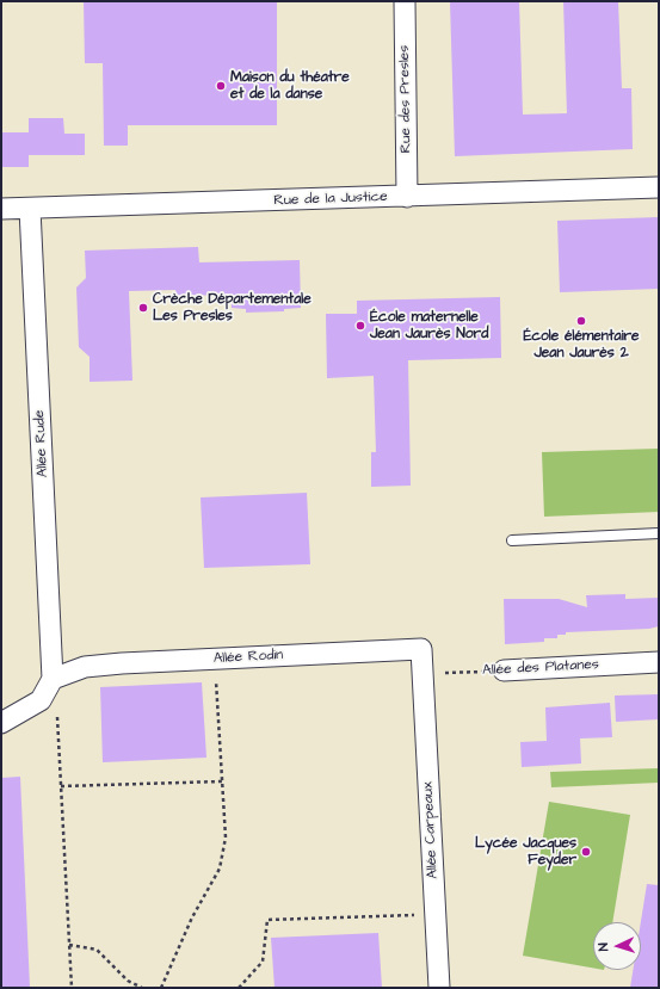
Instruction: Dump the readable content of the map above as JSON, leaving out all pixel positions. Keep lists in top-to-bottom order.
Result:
{
  "streets": {
    "street": [
      "Rue des Presles",
      "Rue de la Justice",
      "Allée Rude",
      "Allée Rodin",
      "Allée des Platanes",
      "Allée Carpeaux"
    ]
  },
  "crossings": [
    ["Rue des Presles", "Rue de la Justice"],
    ["Rue de la Justice", "Allée Rude"],
    ["Allée Rude", "Allée Rodin"],
    ["Allée Rodin", "Allée des Platanes"],
    ["Allée Rodin", "Allée Carpeaux"],
    ["Allée des Platanes", "Allée Carpeaux"]
  ],
  "places": [
    "Maison du théatre et de la danse",
    "Crèche Départementale Les Presles",
    "École élémentaire Jean Jaurès 2",
    "École maternelle Jean Jaurès Nord",
    "Lycée Jacques Feyder"
  ],
  "north": "left"
}
